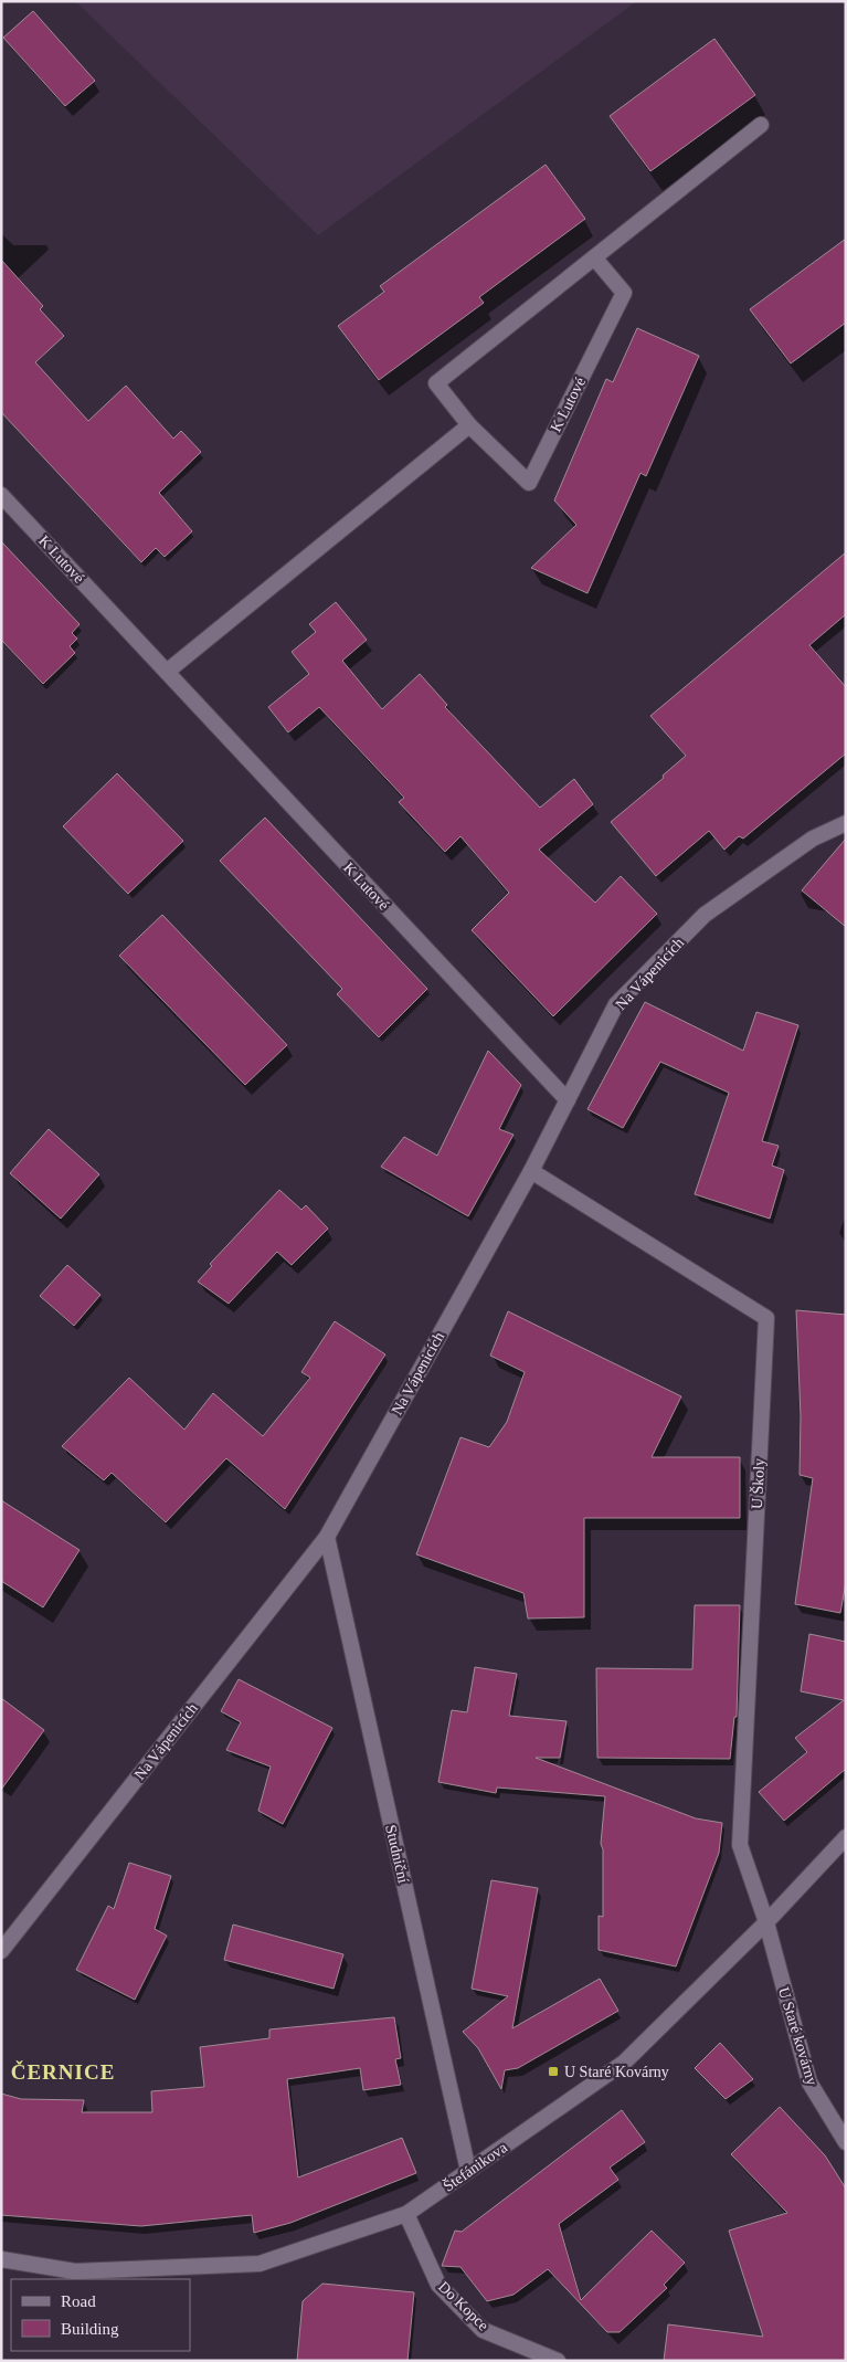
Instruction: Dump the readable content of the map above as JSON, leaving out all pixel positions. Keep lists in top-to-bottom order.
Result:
{
  "streets": {
    "street": [
      "K Lutové",
      "Na Vápenicích",
      "U Školy",
      "Studniční",
      "U Staré kovárny",
      "Štefánikova",
      "Do Kopce"
    ]
  },
  "crossings": [
    ["K Lutové", "Na Vápenicích"],
    ["Na Vápenicích", "U Školy"],
    ["Na Vápenicích", "Studniční"],
    ["U Školy", "U Staré kovárny"],
    ["U Školy", "Štefánikova"],
    ["Studniční", "Štefánikova"],
    ["U Staré kovárny", "Štefánikova"],
    ["Štefánikova", "Do Kopce"]
  ],
  "districts": ["ČERNICE"],
  "places": {
    "transit": ["U Staré Kovárny"]
  },
  "legend": ["Road", "Building"]
}
